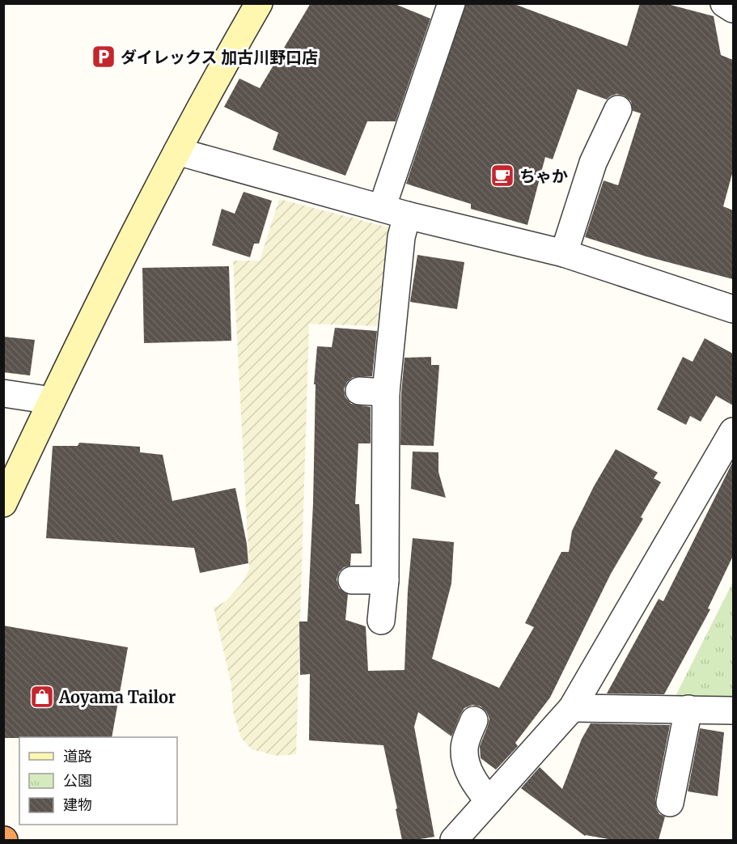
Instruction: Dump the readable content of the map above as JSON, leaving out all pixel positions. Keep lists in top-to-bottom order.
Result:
{
  "places": {
    "parking": ["ダイレックス 加古川野口店"],
    "cafe": ["ちゃか"],
    "shop": ["Aoyama Tailor"]
  },
  "legend": ["道路", "公園", "建物"]
}
